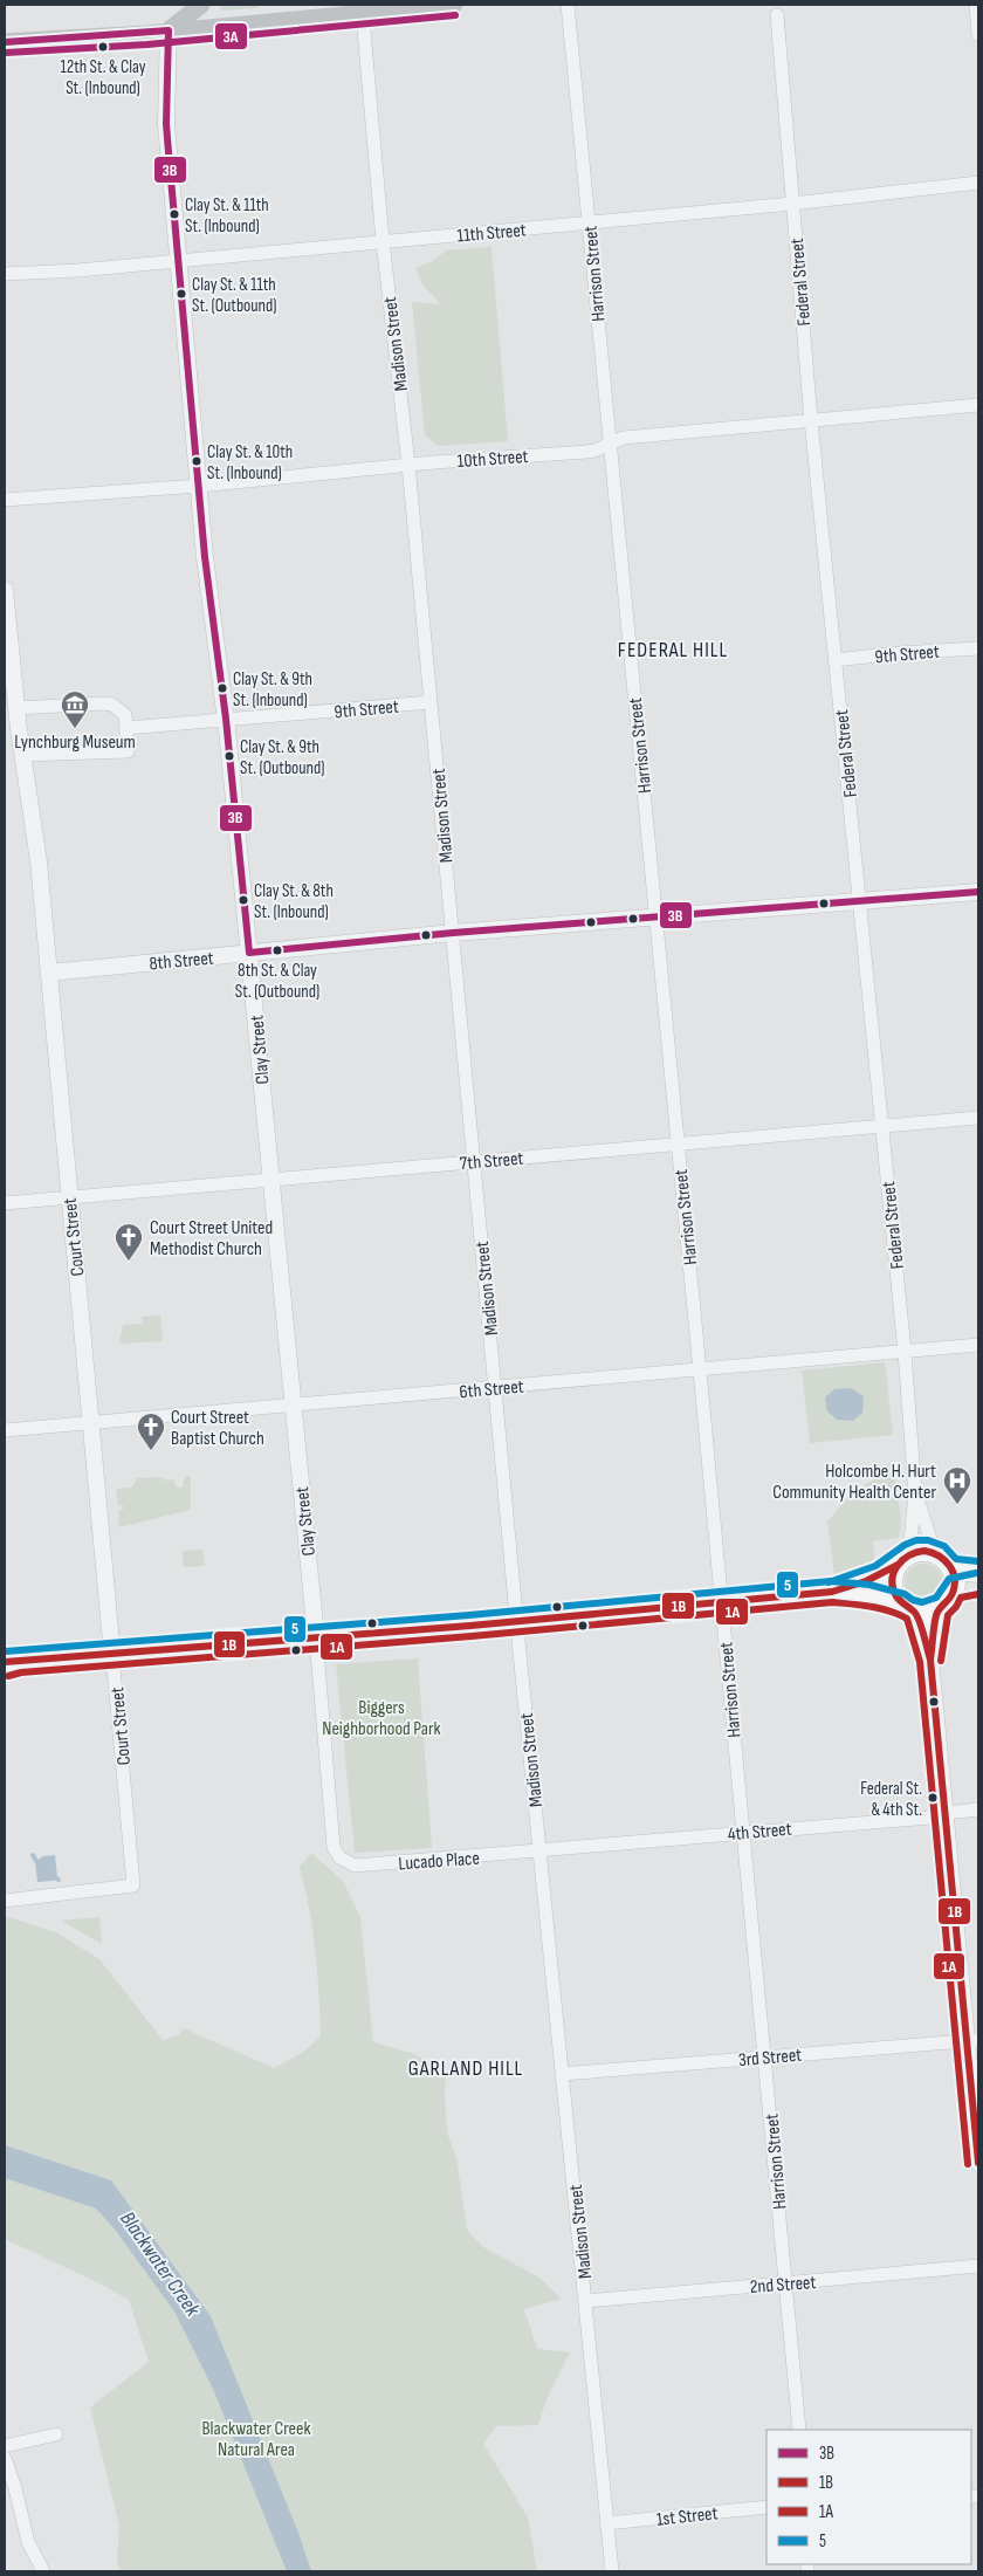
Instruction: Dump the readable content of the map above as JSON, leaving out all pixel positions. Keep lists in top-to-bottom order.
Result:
{
  "streets": {
    "street": [
      "11th Street",
      "Harrison Street",
      "Federal Street",
      "Madison Street",
      "10th Street",
      "9th Street",
      "8th Street",
      "Clay Street",
      "7th Street",
      "Court Street",
      "6th Street",
      "4th Street",
      "Lucado Place",
      "3rd Street",
      "2nd Street",
      "1st Street"
    ]
  },
  "crossings": [
    ["11th Street", "Harrison Street"],
    ["11th Street", "Federal Street"],
    ["11th Street", "Madison Street"],
    ["11th Street", "Clay Street"],
    ["Harrison Street", "10th Street"],
    ["Harrison Street", "8th Street"],
    ["Harrison Street", "7th Street"],
    ["Harrison Street", "6th Street"],
    ["Harrison Street", "4th Street"],
    ["Harrison Street", "3rd Street"],
    ["Harrison Street", "2nd Street"],
    ["Federal Street", "10th Street"],
    ["Federal Street", "9th Street"],
    ["Federal Street", "8th Street"],
    ["Federal Street", "7th Street"],
    ["Federal Street", "6th Street"],
    ["Madison Street", "10th Street"],
    ["Madison Street", "9th Street"],
    ["Madison Street", "8th Street"],
    ["Madison Street", "7th Street"],
    ["Madison Street", "6th Street"],
    ["Madison Street", "4th Street"],
    ["Madison Street", "Lucado Place"],
    ["Madison Street", "3rd Street"],
    ["Madison Street", "2nd Street"],
    ["Madison Street", "1st Street"],
    ["10th Street", "Clay Street"],
    ["9th Street", "Clay Street"],
    ["8th Street", "Clay Street"],
    ["8th Street", "Court Street"],
    ["Clay Street", "7th Street"],
    ["Clay Street", "6th Street"],
    ["Clay Street", "Lucado Place"],
    ["7th Street", "Court Street"],
    ["Court Street", "6th Street"],
    ["4th Street", "Lucado Place"]
  ],
  "districts": ["FEDERAL HILL", "GARLAND HILL"],
  "water": ["Blackwater Creek"],
  "parks": ["Biggers Neighborhood Park", "Blackwater Creek Natural Area"],
  "places": {
    "other": [
      "12th St. & Clay St. (Inbound)",
      "Clay St. & 11th St. (Inbound)",
      "Clay St. & 11th St. (Outbound)",
      "Clay St. & 10th St. (Inbound)",
      "Clay St. & 9th St. (Inbound)",
      "Clay St. & 9th St. (Outbound)",
      "Clay St. & 8th St. (Inbound)",
      "8th St. & Clay St. (Outbound)",
      "Federal St. & 4th St."
    ],
    "museum": ["Lynchburg Museum"],
    "church": ["Court Street United Methodist Church", "Court Street Baptist Church"],
    "hospital": ["Holcombe H. Hurt Community Health Center"]
  },
  "lines": [
    "transit line 3A",
    "transit line 3B",
    "transit line 5",
    "transit line 1B",
    "transit line 1A"
  ],
  "legend": [
    "3B",
    "1B",
    "1A",
    "5"
  ]
}
